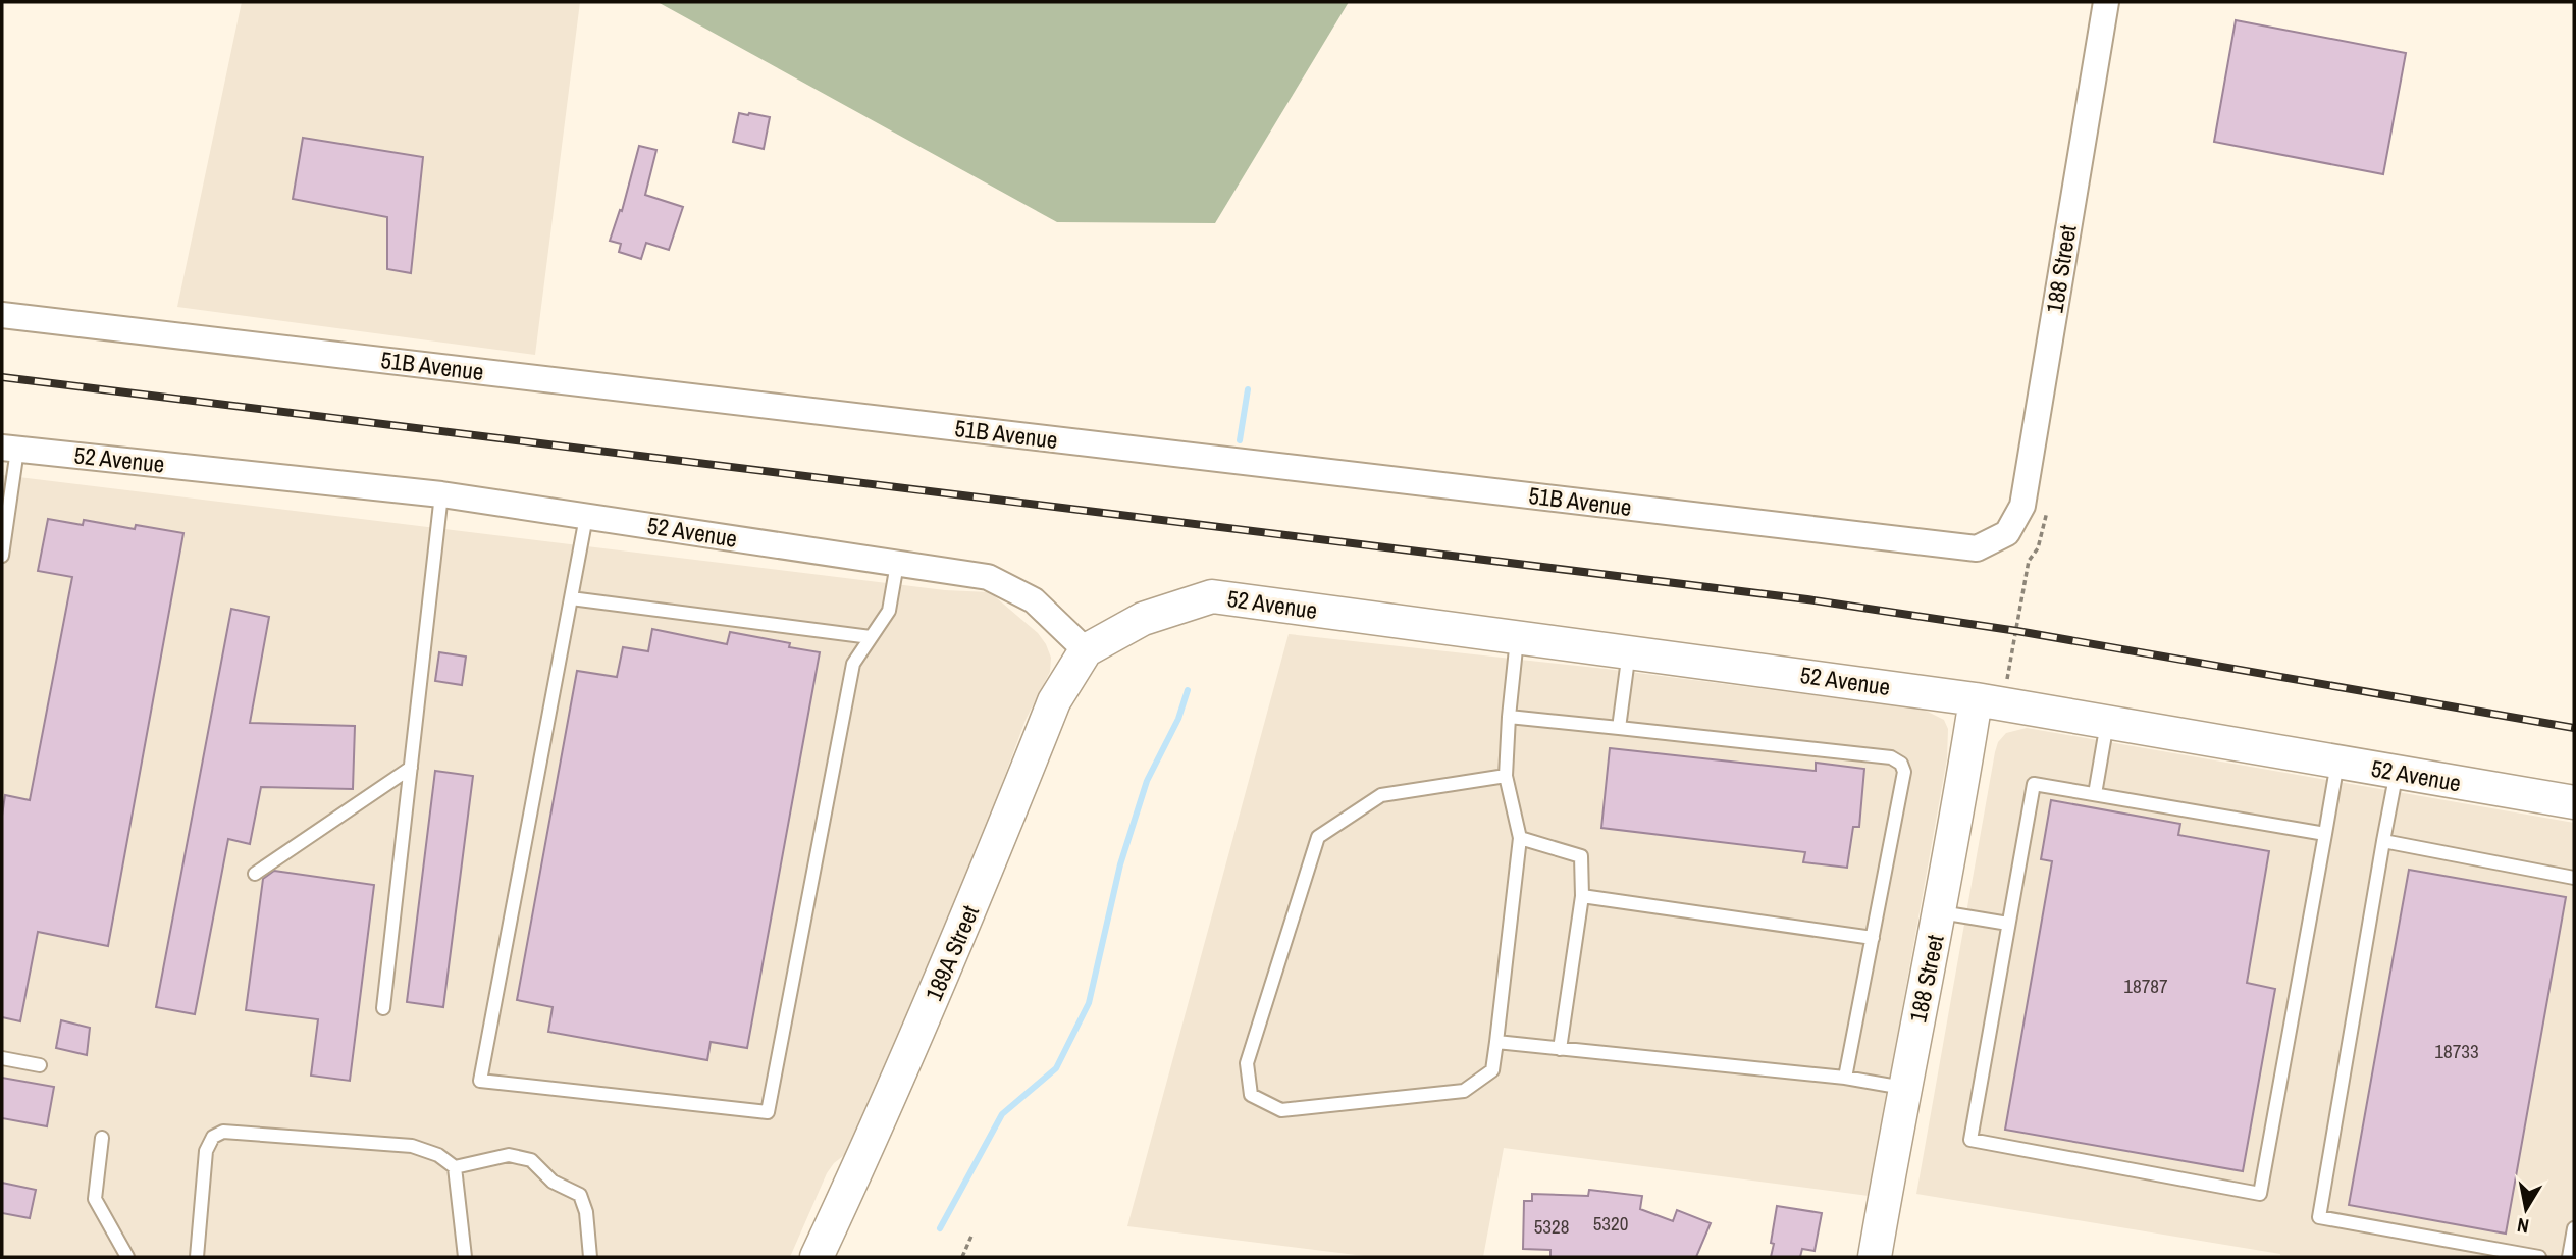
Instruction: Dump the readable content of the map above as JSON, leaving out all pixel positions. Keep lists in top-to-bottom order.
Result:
{
  "streets": {
    "street": [
      "188 Street",
      "51B Avenue",
      "52 Avenue",
      "189A Street"
    ]
  },
  "crossings": [
    ["188 Street", "51B Avenue"],
    ["188 Street", "52 Avenue"],
    ["52 Avenue", "189A Street"]
  ],
  "house_numbers": [
    "18787",
    "18733",
    "5320",
    "5328"
  ],
  "north": "bottom"
}
